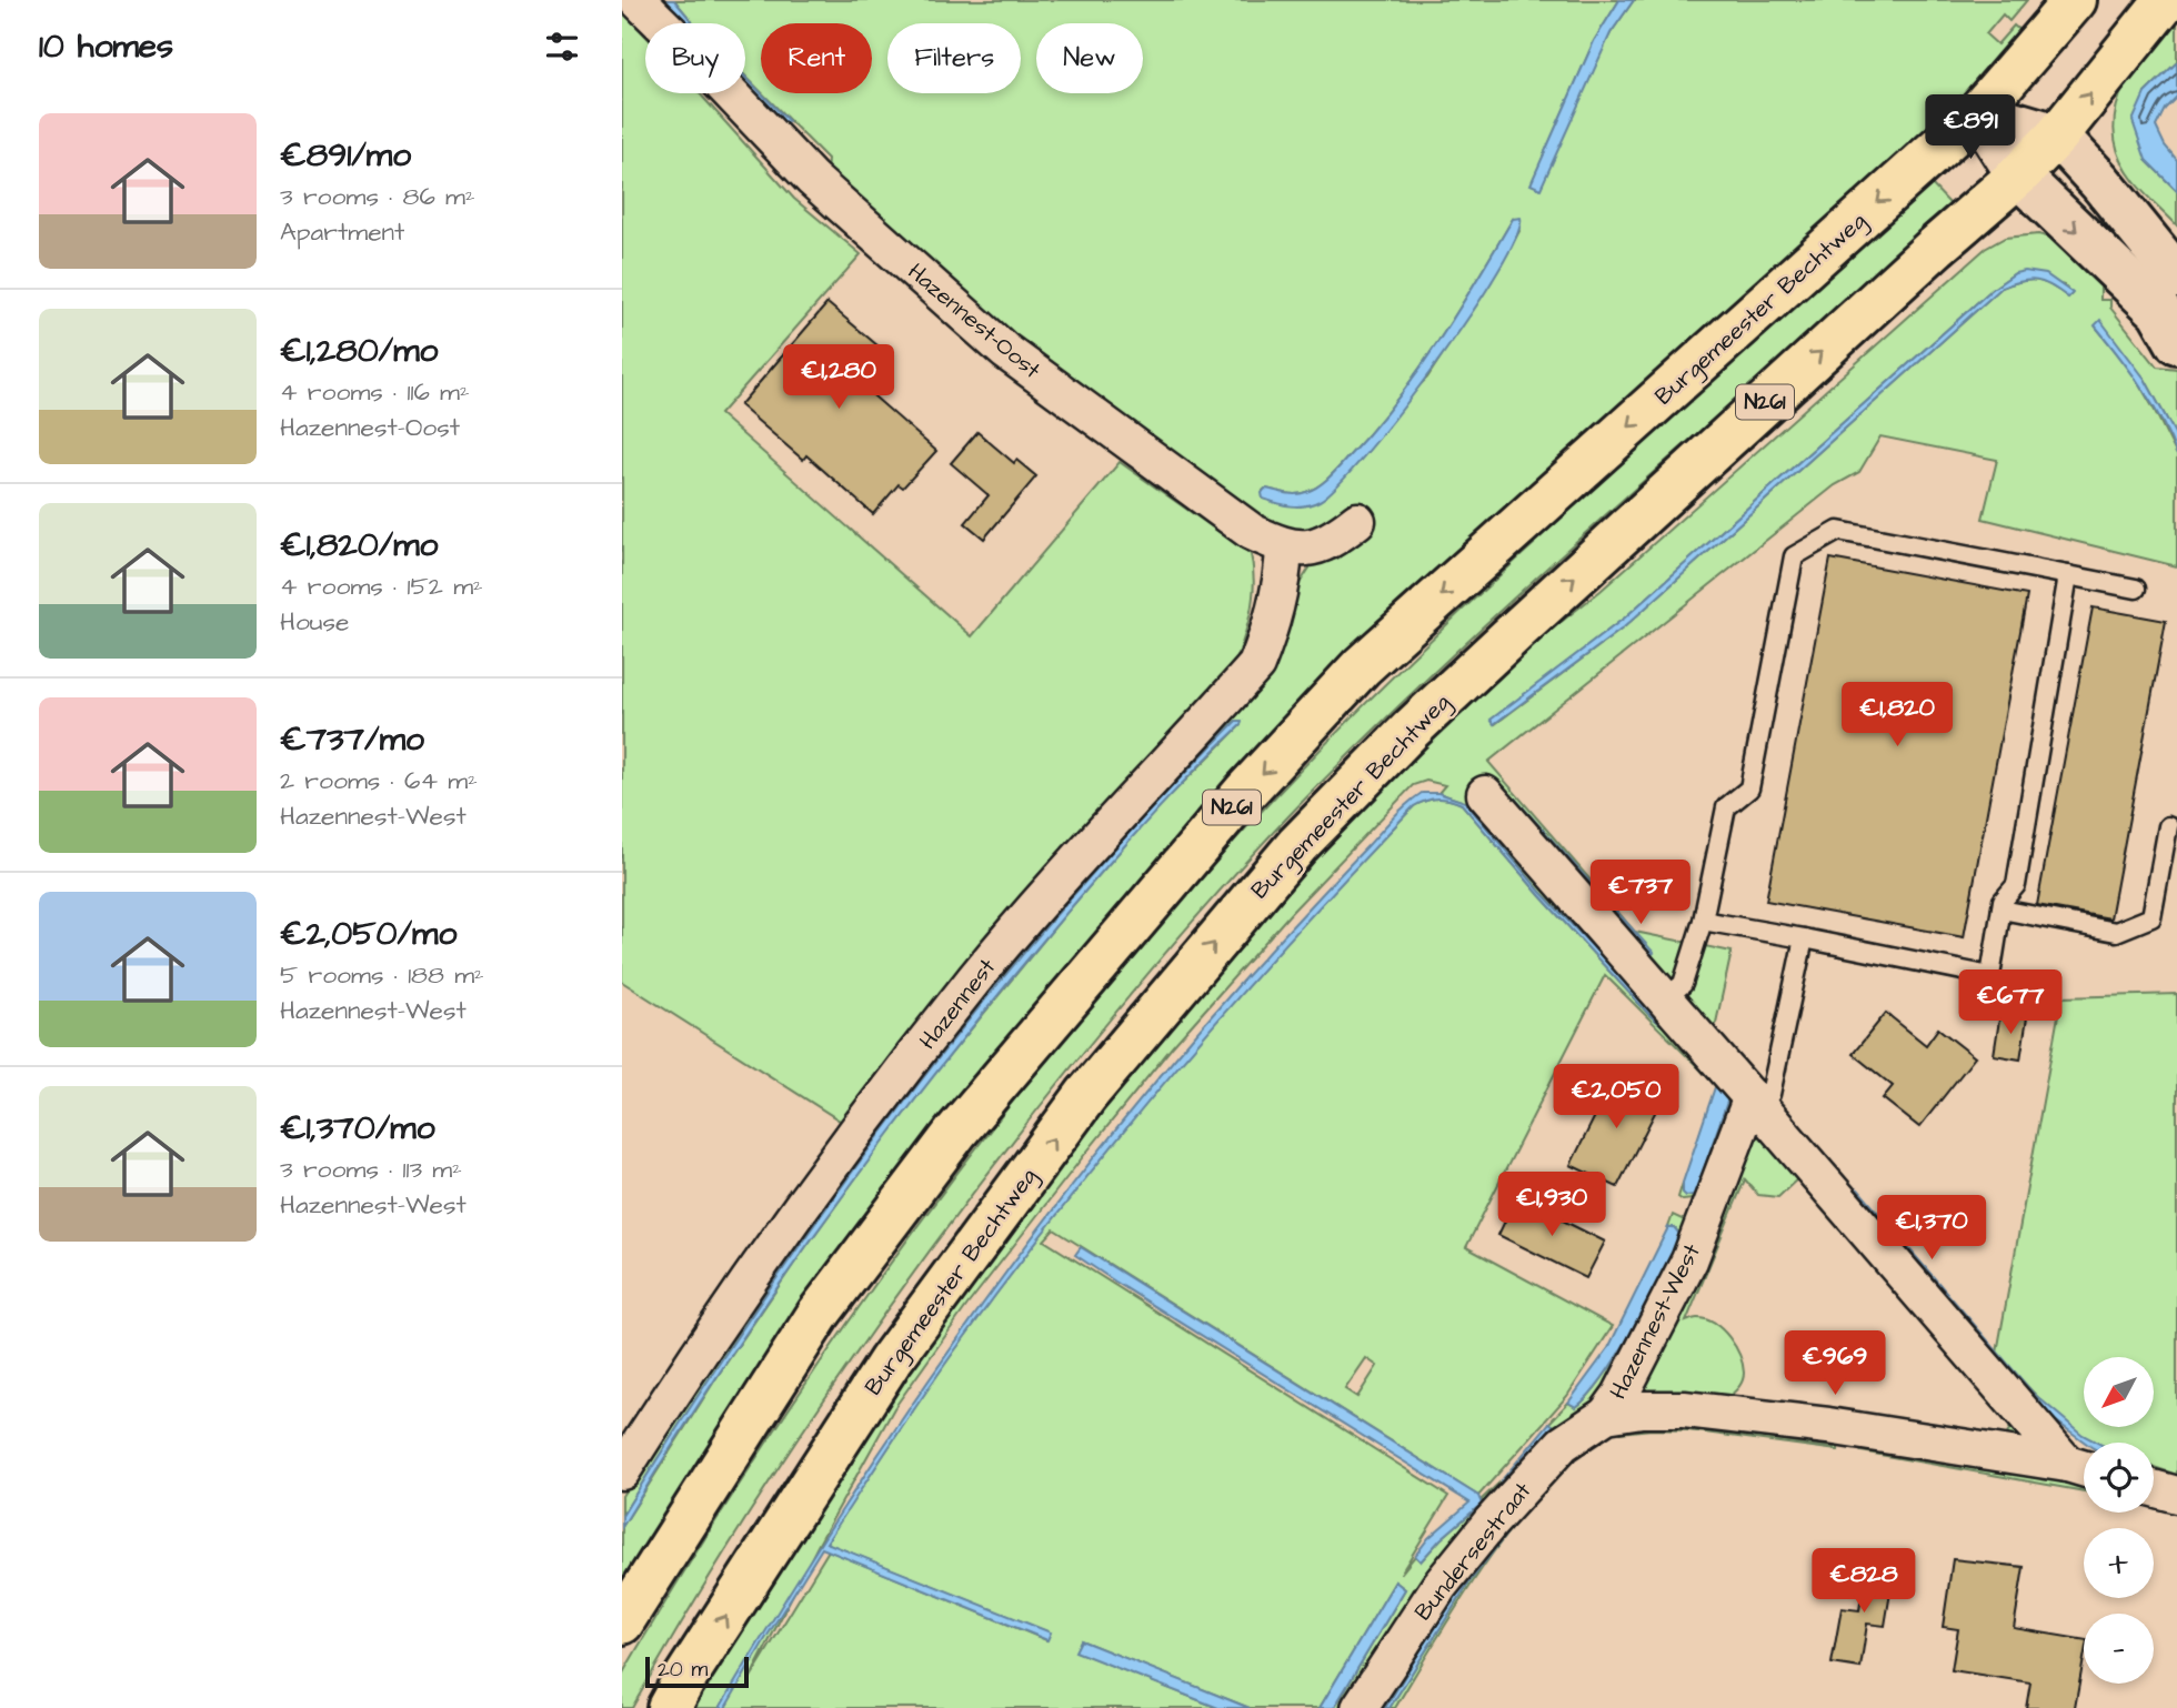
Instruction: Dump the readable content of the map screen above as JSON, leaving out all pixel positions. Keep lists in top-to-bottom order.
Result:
{
  "streets": {
    "main road": ["Burgemeester Bechtweg", "N261"],
    "street": [
      "Hazennest-Oost",
      "Hazennest",
      "Hazennest-West",
      "Bundersestraat"
    ]
  },
  "crossings": [
    ["Hazennest-Oost", "Hazennest"],
    ["Hazennest-West", "Bundersestraat"]
  ],
  "scale_bar": "20 m",
  "north": "bottom left",
  "page": {
    "heading": "10 homes",
    "chip": [
      "Buy",
      "Rent",
      "Filters",
      "New"
    ],
    "list": [
      {
        "name": "€891/mo",
        "note": "3 rooms · 86 m² · Apartment"
      },
      {
        "name": "€1,280/mo",
        "note": "4 rooms · 116 m² · Hazennest-Oost"
      },
      {
        "name": "€1,820/mo",
        "note": "4 rooms · 152 m² · House"
      },
      {
        "name": "€737/mo",
        "note": "2 rooms · 64 m² · Hazennest-West"
      },
      {
        "name": "€2,050/mo",
        "note": "5 rooms · 188 m² · Hazennest-West"
      },
      {
        "name": "€1,370/mo",
        "note": "3 rooms · 113 m² · Hazennest-West"
      }
    ],
    "price": [
      "€891",
      "€1,280",
      "€1,820",
      "€737",
      "€677",
      "€2,050",
      "€1,930",
      "€1,370",
      "€969",
      "€828"
    ],
    "map_buttons": ["+", "−"],
    "scale": "20 m"
  }
}
